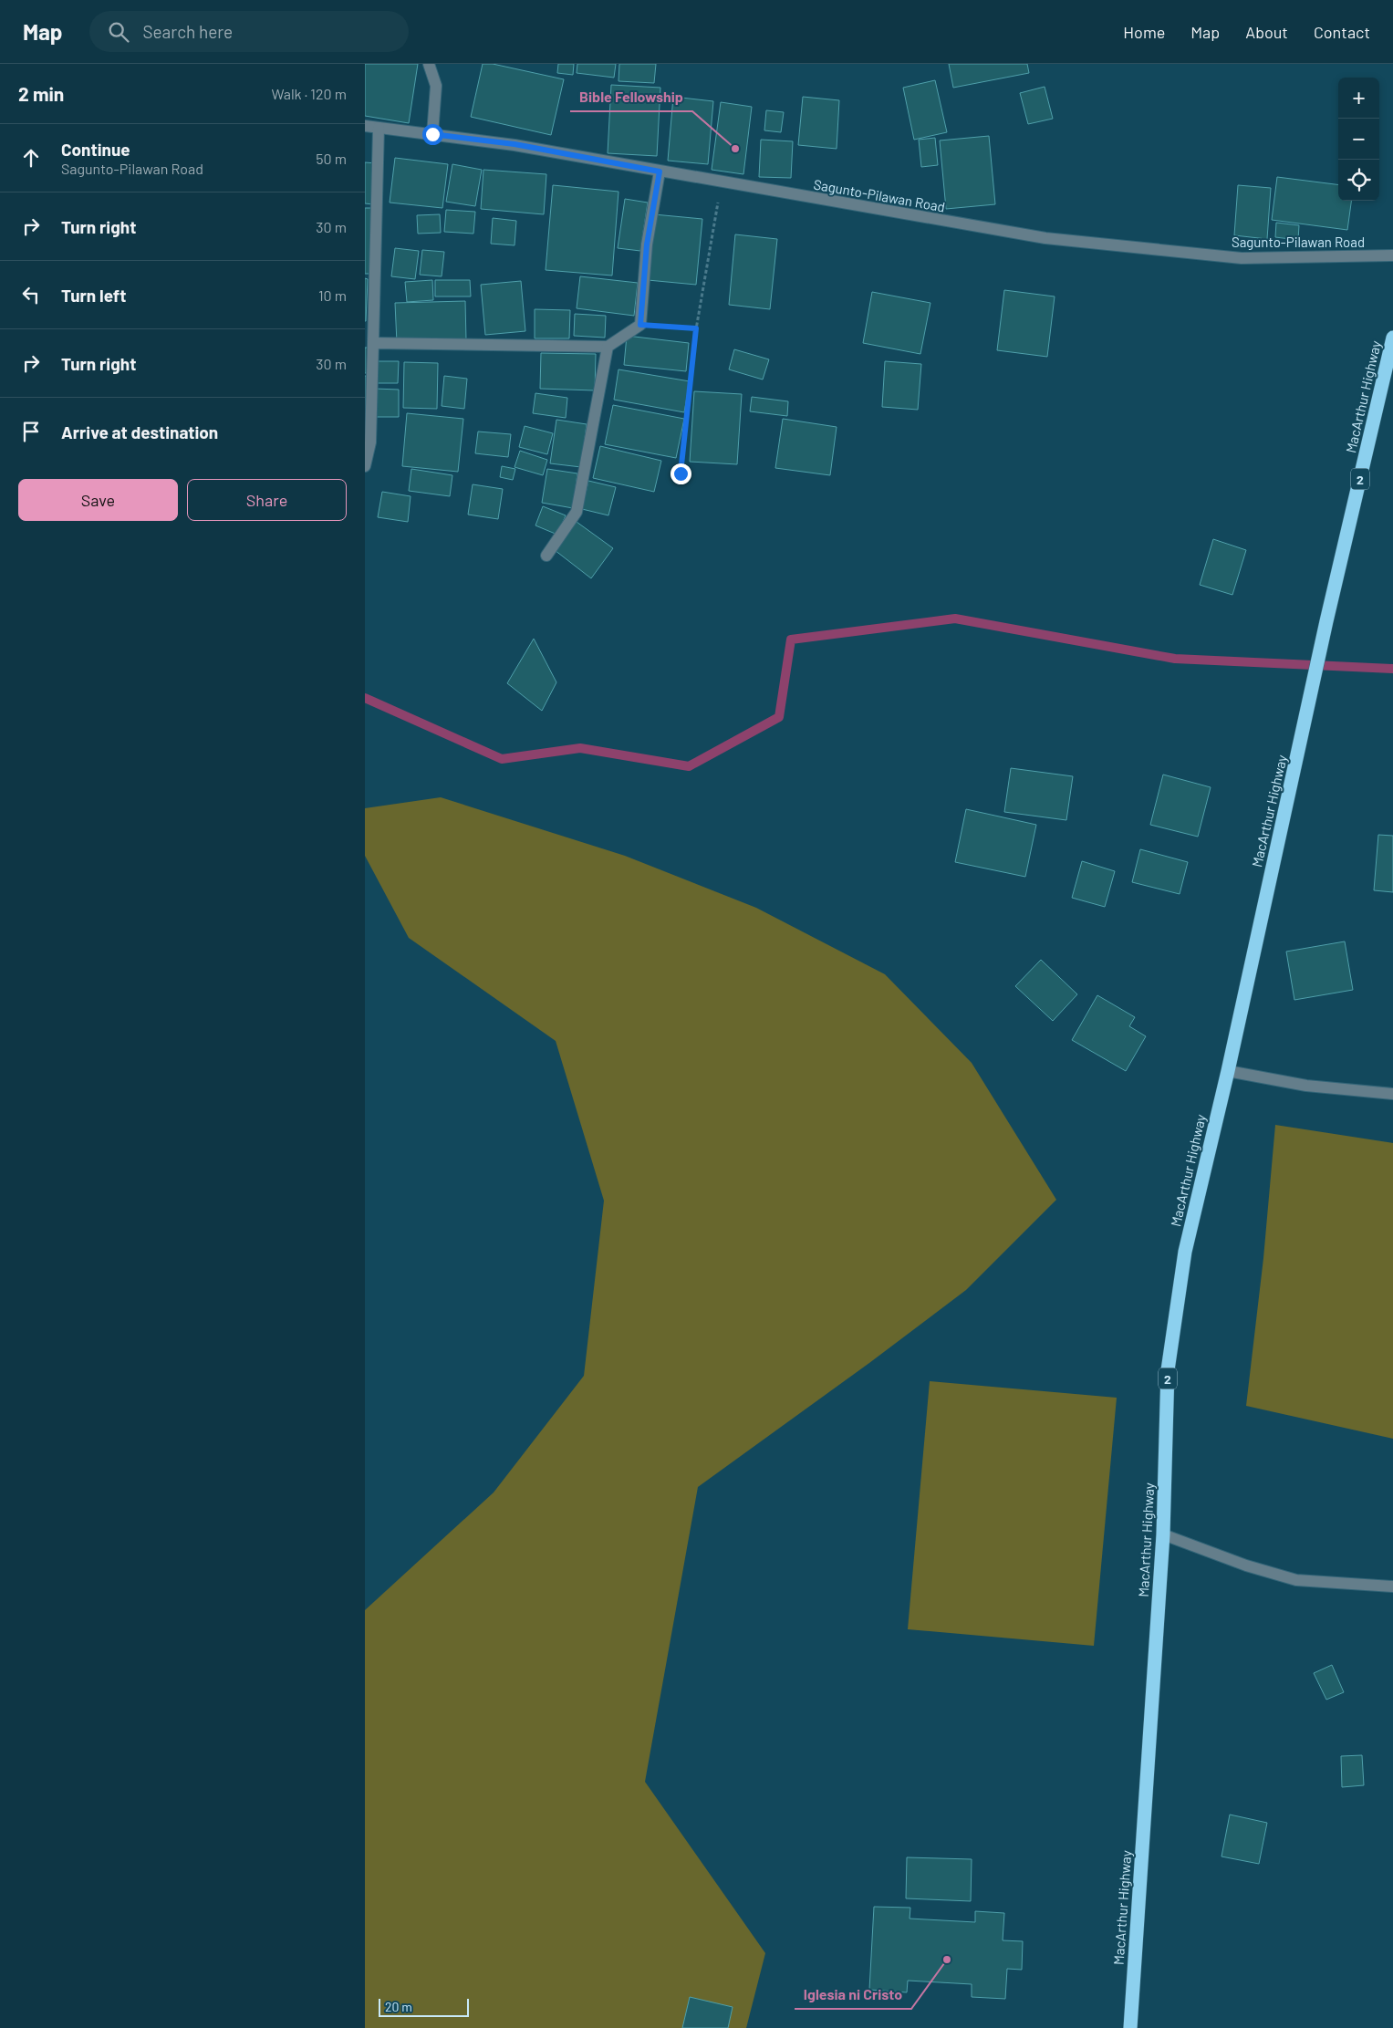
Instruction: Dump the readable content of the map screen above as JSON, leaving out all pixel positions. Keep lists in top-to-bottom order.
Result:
{
  "streets": {
    "highway": ["MacArthur Highway", "2"],
    "street": ["Sagunto-Pilawan Road"]
  },
  "places": ["Bible Fellowship", "Iglesia ni Cristo"],
  "scale_bar": "20 m",
  "page": {
    "header": "Map",
    "search": "Search here",
    "nav": [
      "Home",
      "Map",
      "About",
      "Contact"
    ],
    "heading": ["2 min", "Walk · 120 m"],
    "map_buttons": ["+", "−"],
    "list": [
      ["Continue", "Sagunto-Pilawan Road", "50 m"],
      ["Turn right", "30 m"],
      ["Turn left", "10 m"],
      ["Turn right", "30 m"],
      "Arrive at destination"
    ],
    "buttons": ["Save", "Share"],
    "scale": "20 m"
  }
}
